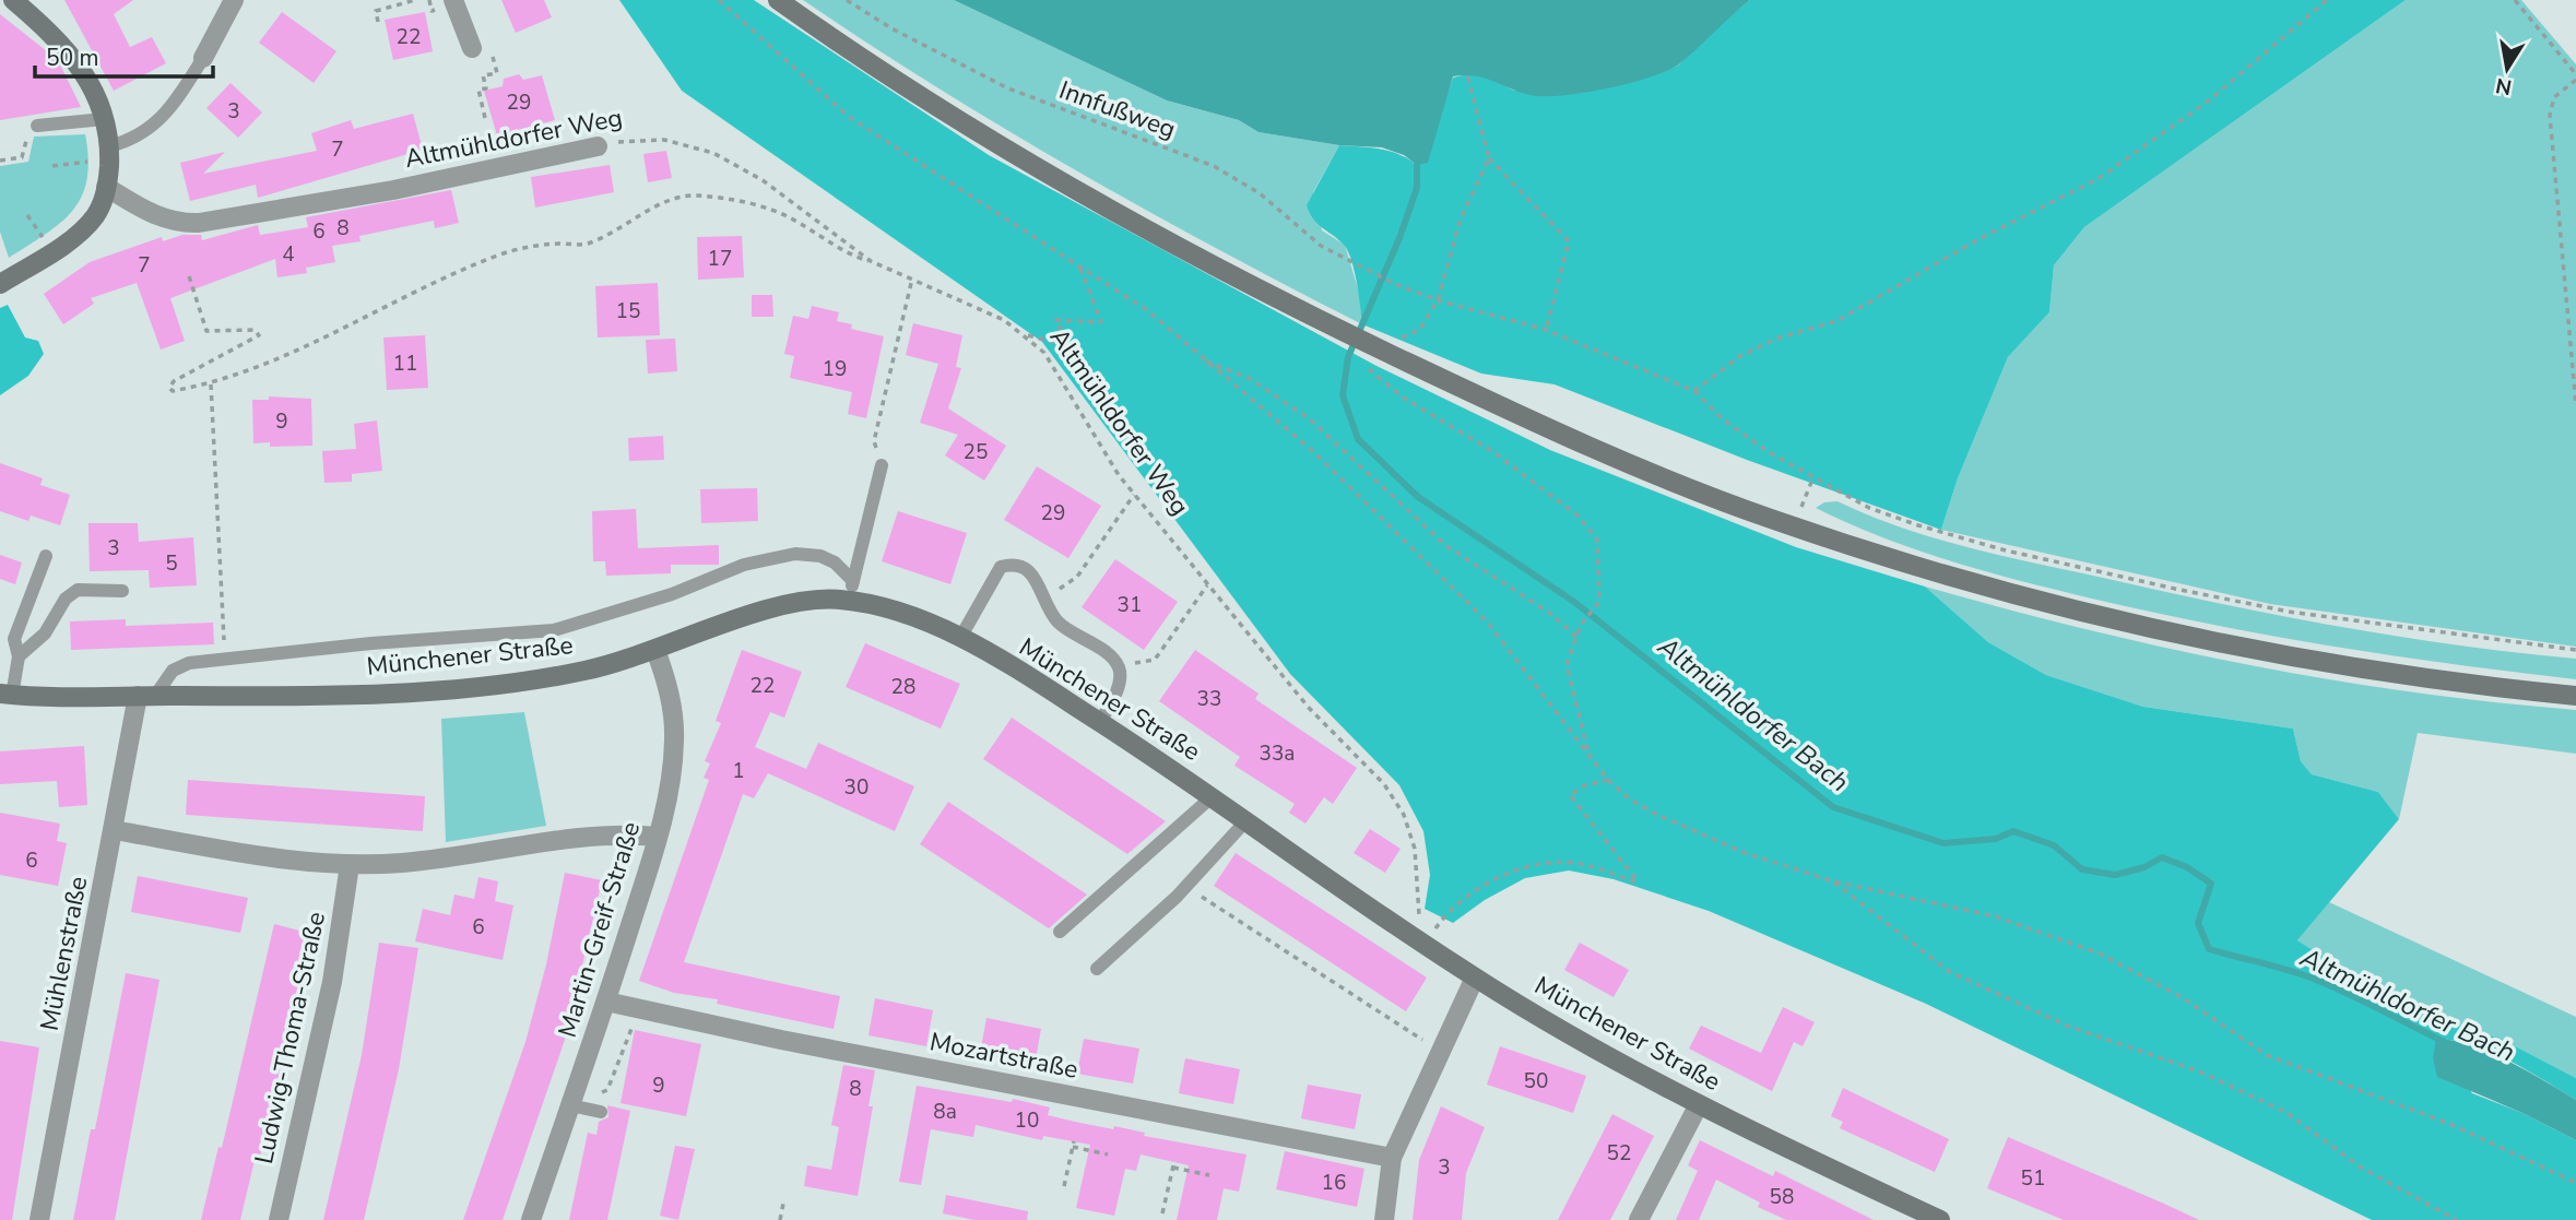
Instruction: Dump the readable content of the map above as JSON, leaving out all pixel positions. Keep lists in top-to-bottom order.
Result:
{
  "streets": {
    "main road": ["Münchener Straße"],
    "street": [
      "Altmühldorfer Weg",
      "Martin-Greif-Straße",
      "Mühlenstraße",
      "Ludwig-Thoma-Straße",
      "Mozartstraße"
    ],
    "path": ["Innfußweg"]
  },
  "crossings": [
    ["Altmühldorfer Weg", "Münchener Straße"],
    ["Münchener Straße", "Martin-Greif-Straße"],
    ["Münchener Straße", "Mühlenstraße"],
    ["Martin-Greif-Straße", "Mozartstraße"]
  ],
  "water": ["Altmühldorfer Bach"],
  "house_numbers": [
    "22",
    "29",
    "3",
    "7",
    "8",
    "6",
    "4",
    "17",
    "7",
    "15",
    "11",
    "19",
    "9",
    "25",
    "29",
    "3",
    "5",
    "31",
    "22",
    "28",
    "33",
    "33a",
    "1",
    "30",
    "6",
    "6",
    "50",
    "9",
    "8",
    "8a",
    "10",
    "52",
    "3",
    "51",
    "16",
    "58"
  ],
  "scale_bar": "50 m",
  "north": "bottom"
}
